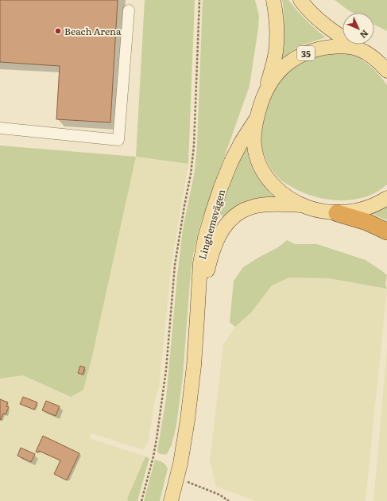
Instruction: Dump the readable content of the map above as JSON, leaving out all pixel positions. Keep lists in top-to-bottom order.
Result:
{
  "streets": {
    "main road": ["35", "Linghemsvägen"]
  },
  "crossings": [
    ["35", "Linghemsvägen"]
  ],
  "places": ["Beach Arena"],
  "north": "bottom right"
}
